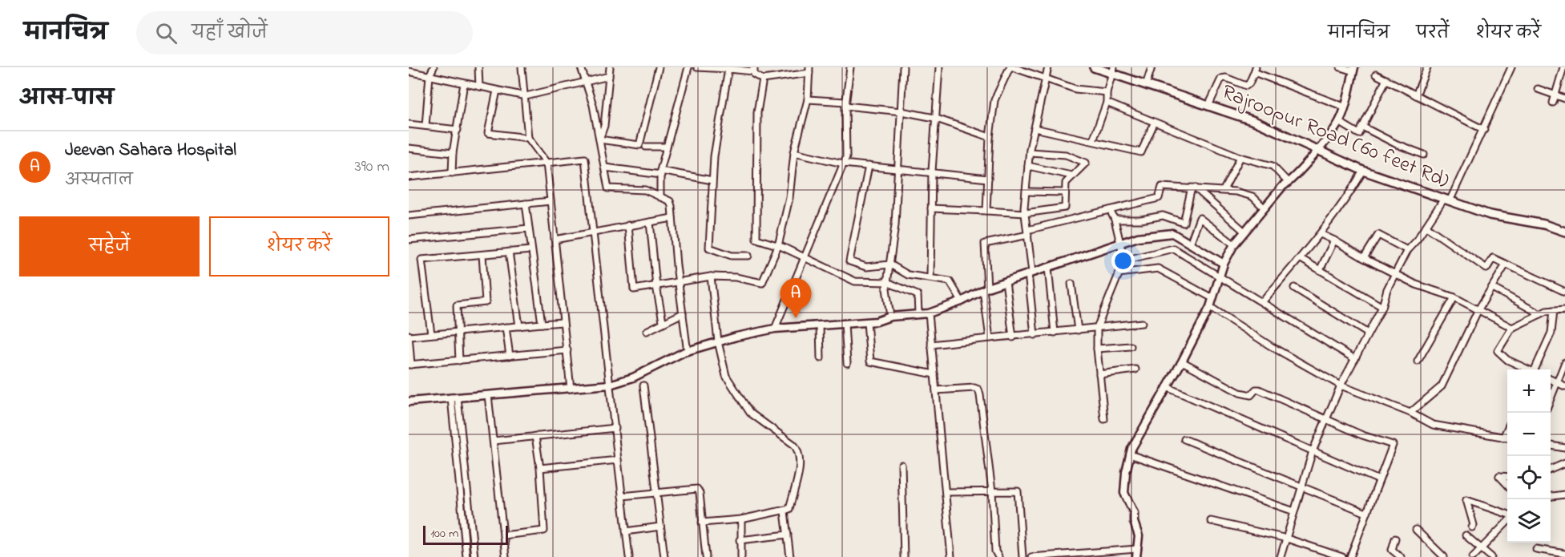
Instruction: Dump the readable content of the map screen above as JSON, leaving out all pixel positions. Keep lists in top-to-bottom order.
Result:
{
  "streets": {
    "main road": ["Rajroopur Road (60 feet Rd)"]
  },
  "scale_bar": "100 m",
  "page": {
    "header": "मानचित्र",
    "search": "यहाँ खोजें",
    "nav": ["मानचित्र", "परतें", "शेयर करें"],
    "heading": "आस-पास",
    "list": [
      {
        "mark": "A",
        "name": "Jeevan Sahara Hospital",
        "note": "अस्पताल",
        "value": "390 m"
      }
    ],
    "buttons": ["सहेजें", "शेयर करें"],
    "pins": "A",
    "map_buttons": ["+", "−"],
    "scale": "100 m"
  }
}
